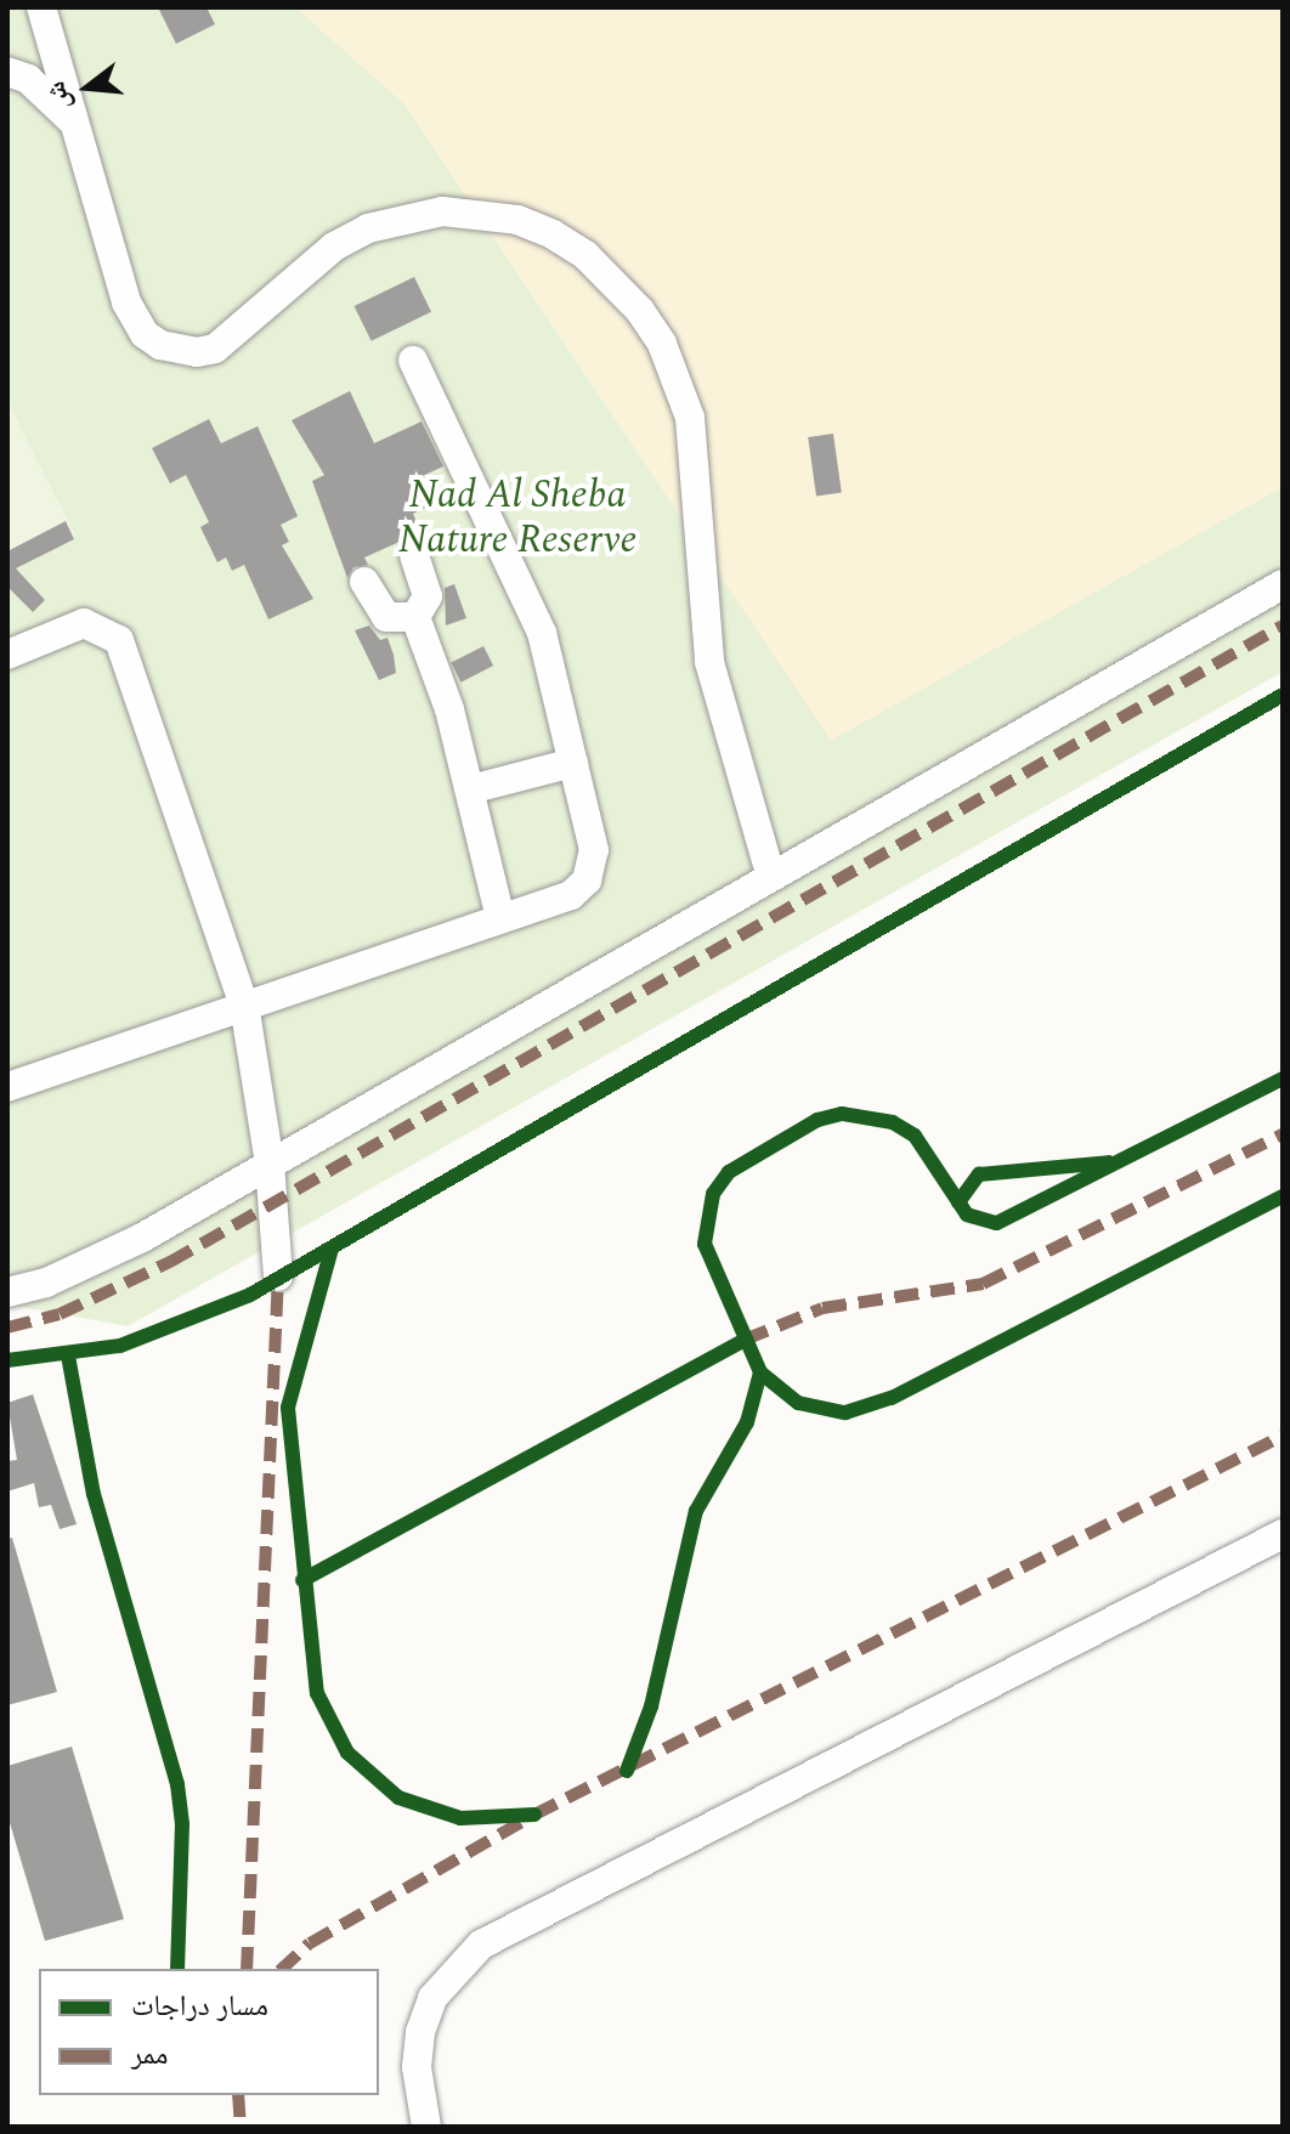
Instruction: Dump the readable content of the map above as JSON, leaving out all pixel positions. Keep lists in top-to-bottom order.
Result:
{
  "parks": ["Nad Al Sheba Nature Reserve"],
  "legend": ["مسار دراجات", "ممر"],
  "north": "left"
}
